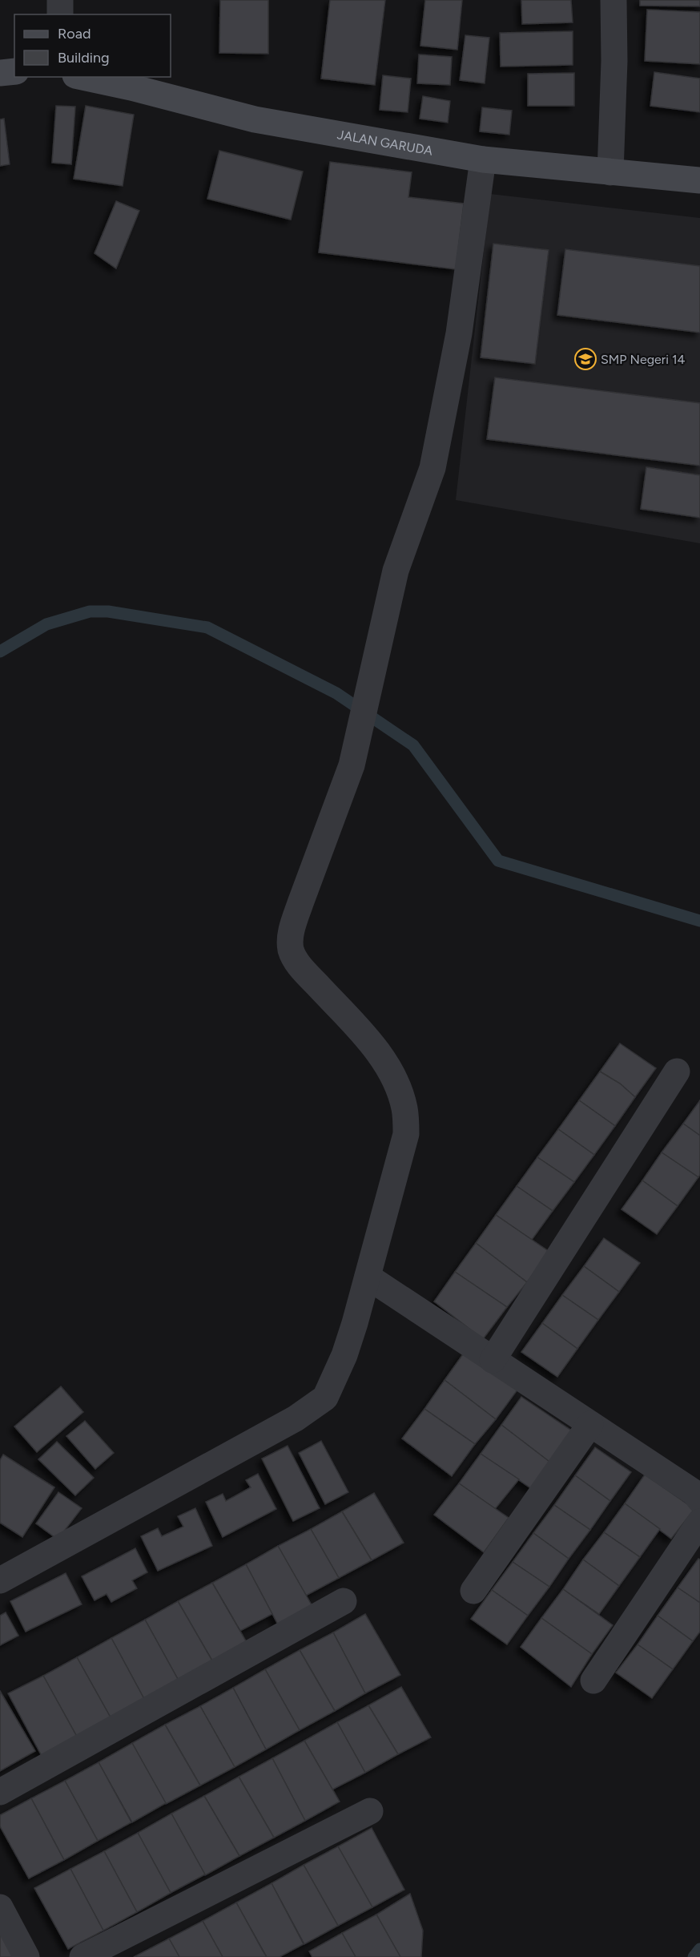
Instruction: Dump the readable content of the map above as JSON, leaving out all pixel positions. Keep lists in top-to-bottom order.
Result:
{
  "streets": {
    "street": ["JALAN GARUDA"]
  },
  "places": {
    "school or university": ["SMP Negeri 14"]
  },
  "legend": ["Road", "Building"]
}
